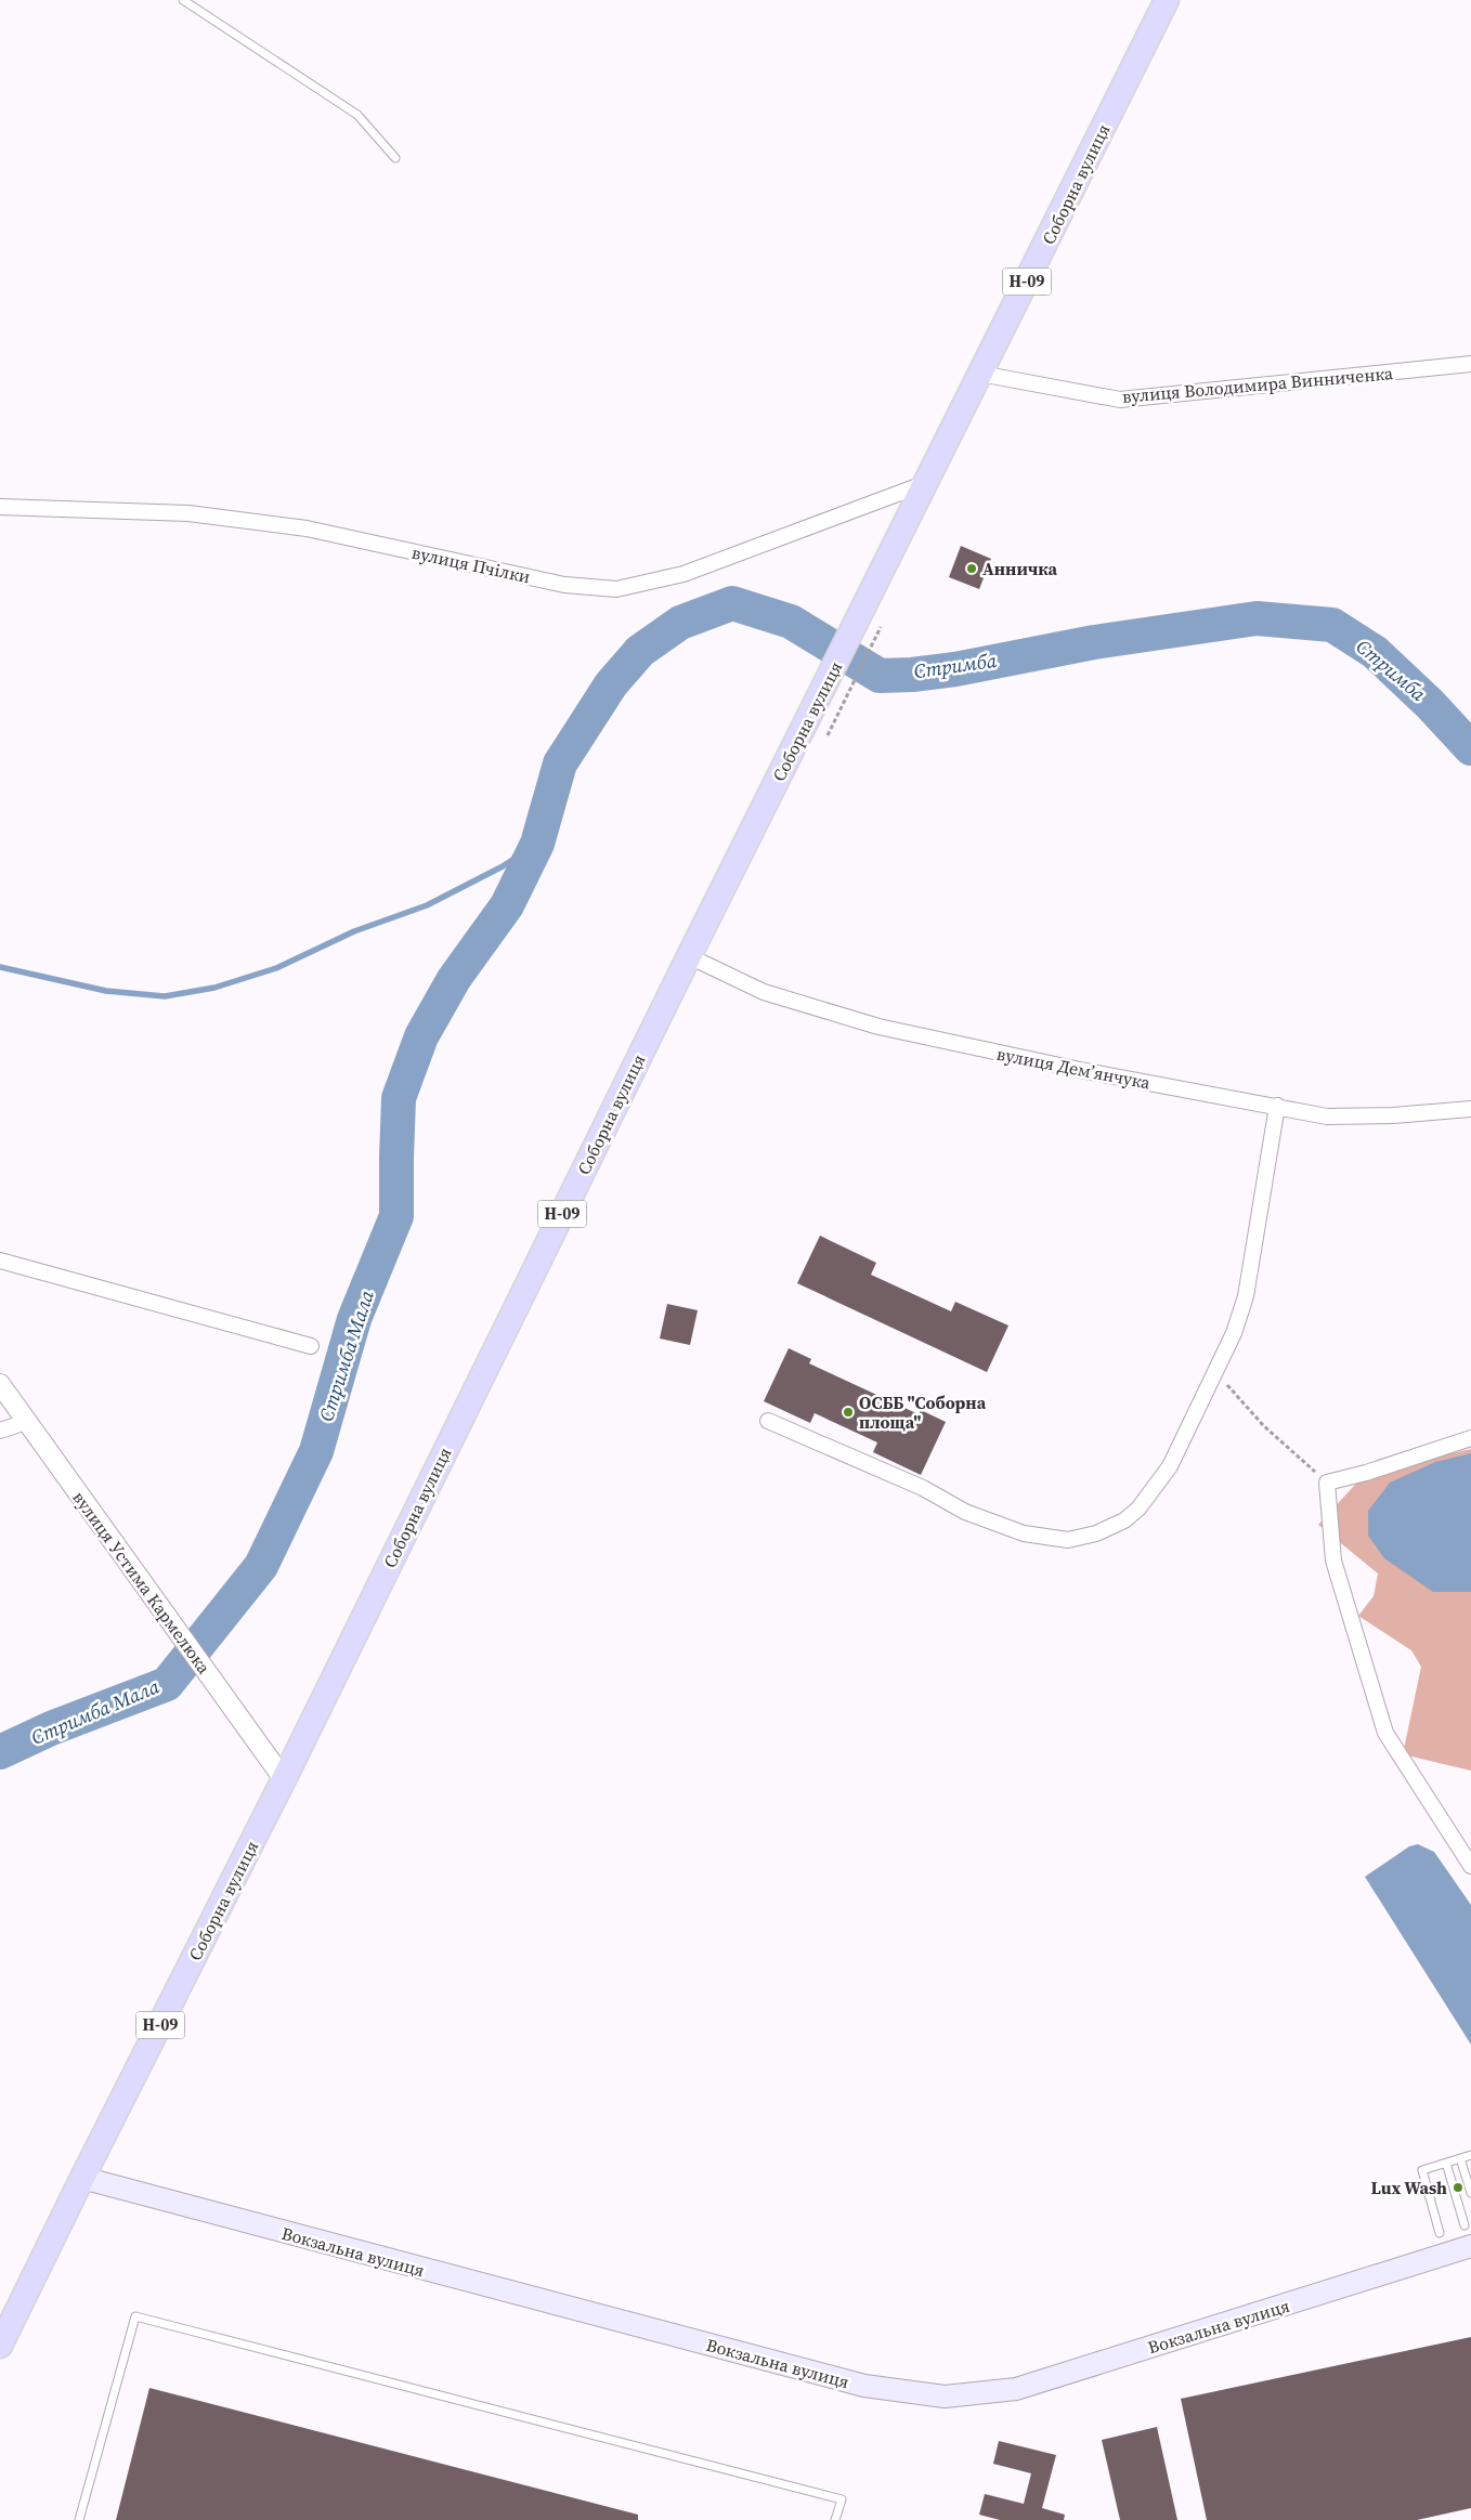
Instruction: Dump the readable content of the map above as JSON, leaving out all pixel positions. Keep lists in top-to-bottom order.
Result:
{
  "streets": {
    "main road": ["Соборна вулиця", "Н-09", "Вокзальна вулиця"],
    "street": [
      "вулиця Володимира Винниченка",
      "вулиця Пчілки",
      "вулиця Демʼянчука",
      "вулиця Устима Кармелюка"
    ]
  },
  "crossings": [
    ["Соборна вулиця", "вулиця Володимира Винниченка"],
    ["Соборна вулиця", "вулиця Пчілки"],
    ["Соборна вулиця", "вулиця Демʼянчука"],
    ["Соборна вулиця", "вулиця Устима Кармелюка"],
    ["Соборна вулиця", "Вокзальна вулиця"]
  ],
  "water": ["Стримба", "Стримба Мала"],
  "places": ["Анничка", "ОСББ \"Соборна площа\"", "Lux Wash"]
}
